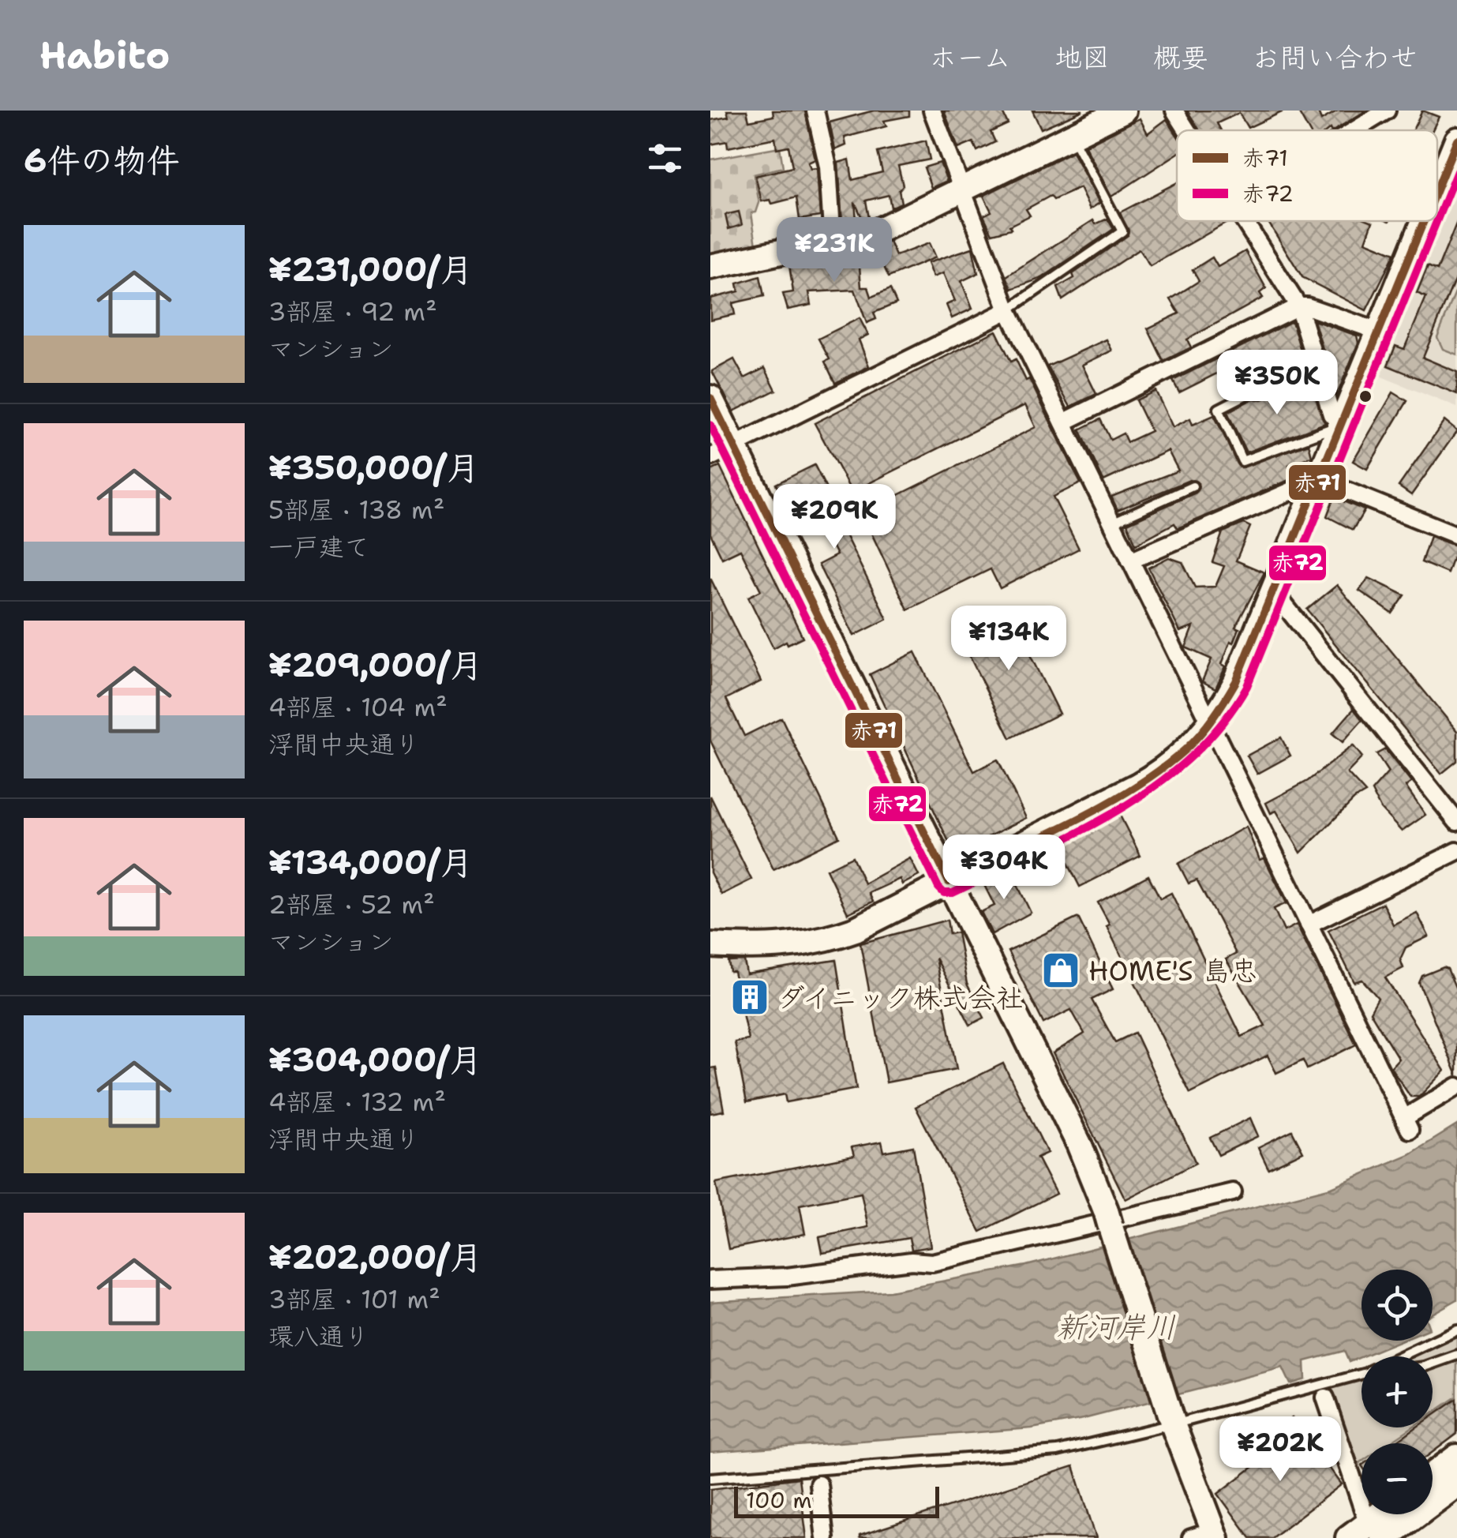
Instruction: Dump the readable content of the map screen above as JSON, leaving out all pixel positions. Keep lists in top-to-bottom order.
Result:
{
  "water": ["新河岸川"],
  "places": {
    "shop": ["HOME'S 島忠"],
    "building": ["ダイニック株式会社"]
  },
  "lines": ["transit line 赤71", "transit line 赤72"],
  "legend": ["赤71", "赤72"],
  "scale_bar": "100 m",
  "page": {
    "header": "Habito",
    "nav": [
      "ホーム",
      "地図",
      "概要",
      "お問い合わせ"
    ],
    "heading": "6件の物件",
    "list": [
      {
        "name": "¥231,000/月",
        "note": "3部屋 · 92 m² · マンション"
      },
      {
        "name": "¥350,000/月",
        "note": "5部屋 · 138 m² · 一戸建て"
      },
      {
        "name": "¥209,000/月",
        "note": "4部屋 · 104 m² · 浮間中央通り"
      },
      {
        "name": "¥134,000/月",
        "note": "2部屋 · 52 m² · マンション"
      },
      {
        "name": "¥304,000/月",
        "note": "4部屋 · 132 m² · 浮間中央通り"
      },
      {
        "name": "¥202,000/月",
        "note": "3部屋 · 101 m² · 環八通り"
      }
    ],
    "price": [
      "¥231K",
      "¥350K",
      "¥209K",
      "¥134K",
      "¥304K",
      "¥202K"
    ],
    "map_buttons": ["+", "−"],
    "scale": "100 m"
  }
}
